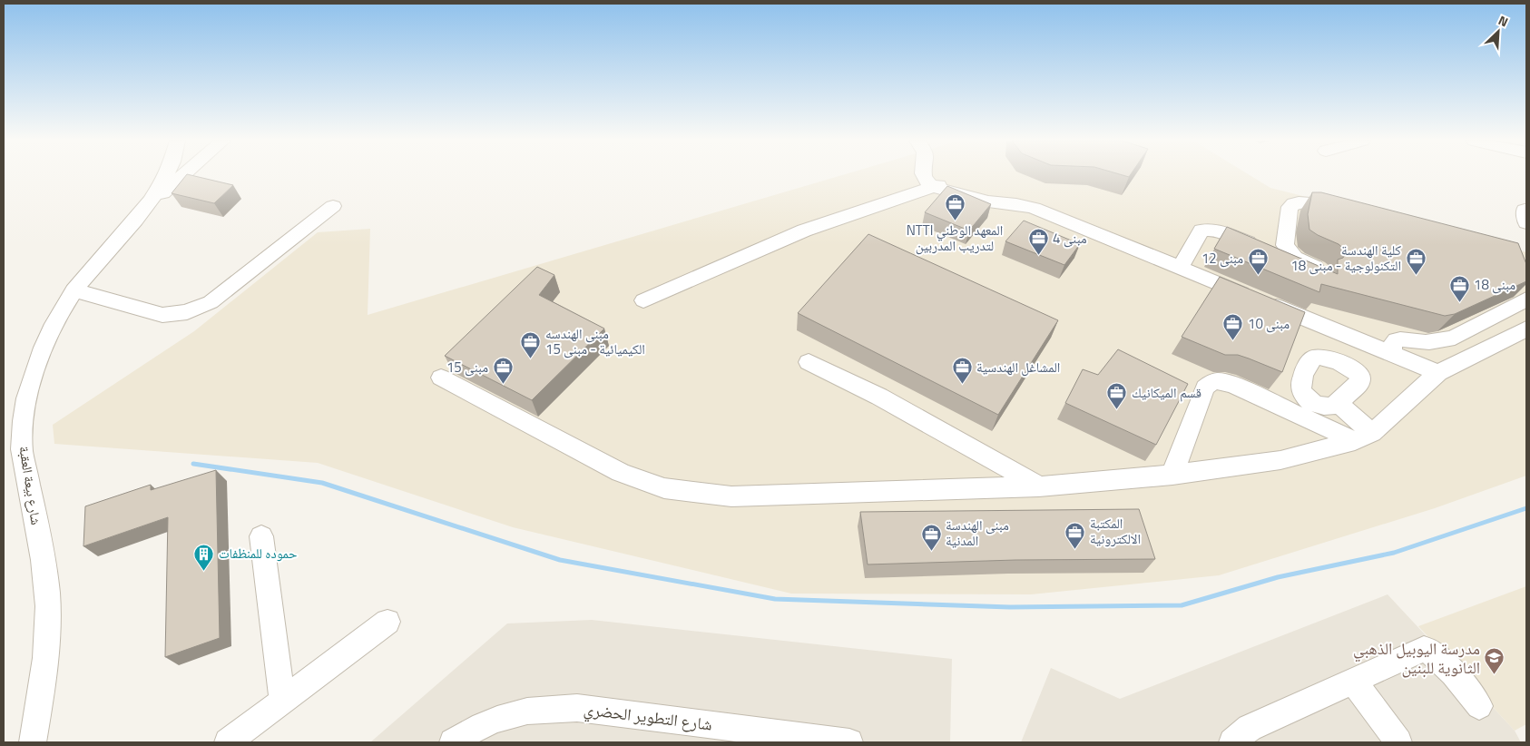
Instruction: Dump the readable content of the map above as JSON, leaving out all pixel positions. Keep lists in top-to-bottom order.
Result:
{
  "streets": {
    "street": ["شارع بيعة العقبة", "شارع التطوير الحضري"]
  },
  "places": {
    "office": [
      "NTTI المعهد الوطني لتدريب المدربين",
      "مبنى 4",
      "مبنى 12",
      "كلية الهندسة التكنولوجية - مبنى 18",
      "مبنى 18",
      "مبنى 10",
      "مبنى الهندسه الكيميائية - مبنى 15",
      "مبنى 15",
      "المشاغل الهندسية",
      "قسم الميكانيك",
      "المكتبة الالكترونية",
      "مبنى الهندسة المدنية"
    ],
    "building": ["حموده للمنظفات"],
    "school or university": ["مدرسة اليوبيل الذهبي الثانوية للبنين"]
  },
  "north": "top right"
}
